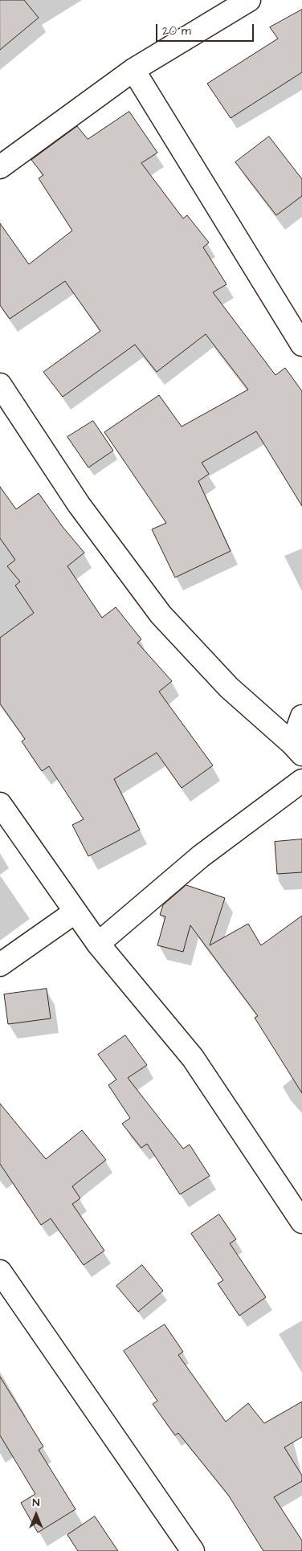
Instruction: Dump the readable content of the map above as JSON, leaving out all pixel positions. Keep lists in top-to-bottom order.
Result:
{
  "scale_bar": "20 m",
  "north": "top"
}
